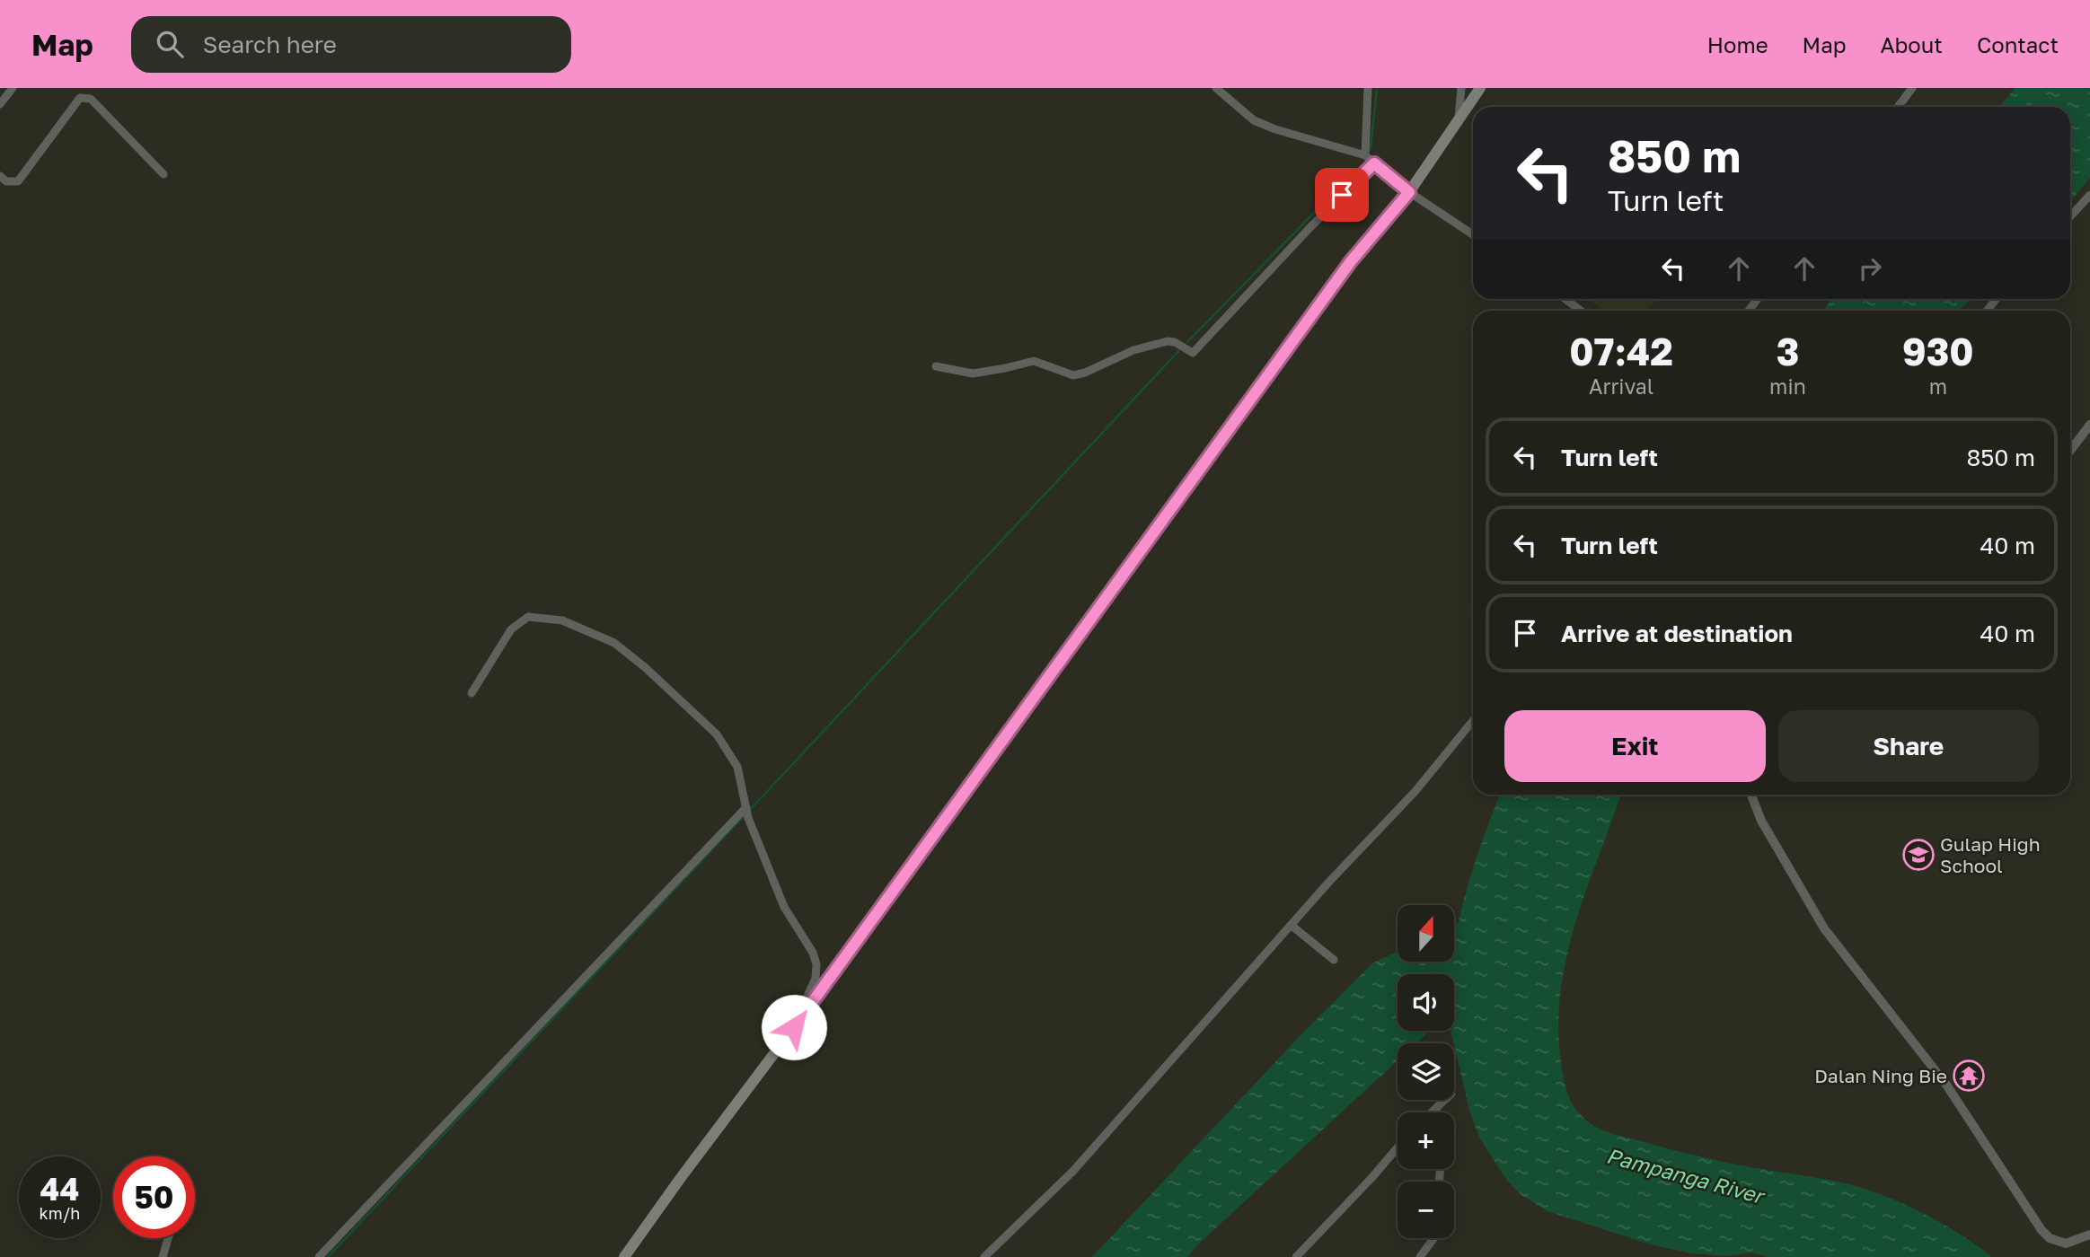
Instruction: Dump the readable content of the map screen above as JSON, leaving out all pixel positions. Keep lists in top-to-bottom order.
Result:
{
  "water": ["Pampanga River"],
  "places": {
    "school or university": ["Gulap High School"],
    "temple": ["Dalan Ning Bie"]
  },
  "north": "top",
  "page": {
    "header": "Map",
    "search": "Search here",
    "nav": [
      "Home",
      "Map",
      "About",
      "Contact"
    ],
    "turn": ["850 m", "Turn left"],
    "eta": [
      "07:42",
      "Arrival",
      "3",
      "min",
      "930",
      "m"
    ],
    "list": [
      {
        "name": "Turn left",
        "value": "850 m"
      },
      {
        "name": "Turn left",
        "value": "40 m"
      },
      {
        "name": "Arrive at destination",
        "value": "40 m"
      }
    ],
    "buttons": ["Exit", "Share"],
    "map_buttons": ["+", "−"],
    "speed": "44 km/h",
    "limit": "50"
  }
}
